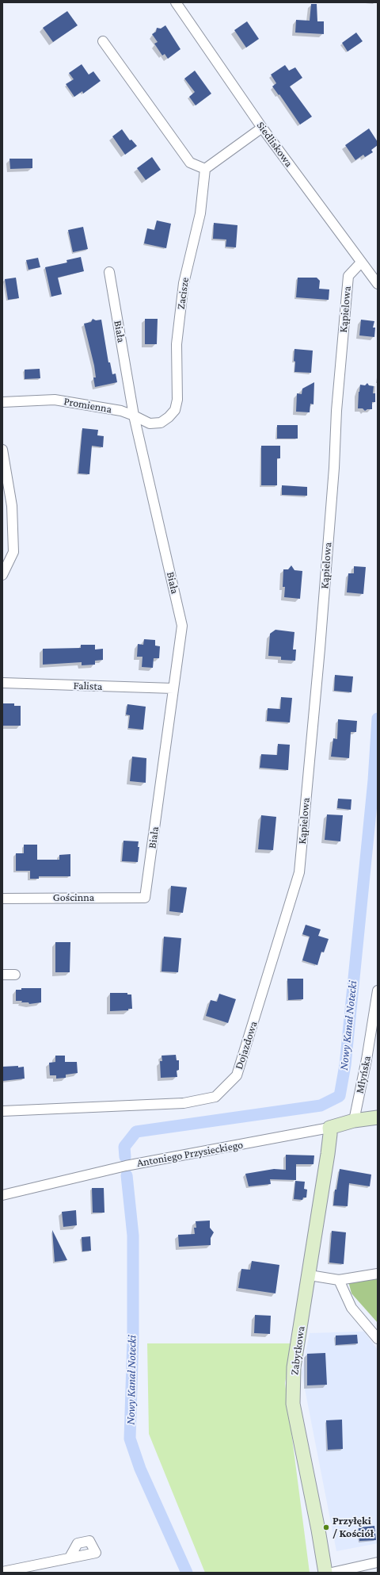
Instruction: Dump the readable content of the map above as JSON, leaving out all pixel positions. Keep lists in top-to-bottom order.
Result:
{
  "streets": {
    "street": [
      "Siedliskowa",
      "Zacisze",
      "Kąpielowa",
      "Biała",
      "Promienna",
      "Falista",
      "Gościnna",
      "Dojazdowa",
      "Młyńska",
      "Antoniego Przysieckiego",
      "Zabytkowa"
    ]
  },
  "crossings": [
    ["Siedliskowa", "Kąpielowa"],
    ["Zacisze", "Promienna"],
    ["Kąpielowa", "Dojazdowa"],
    ["Biała", "Promienna"],
    ["Biała", "Falista"],
    ["Biała", "Gościnna"],
    ["Młyńska", "Antoniego Przysieckiego"],
    ["Antoniego Przysieckiego", "Zabytkowa"]
  ],
  "water": ["Nowy Kanał Notecki"],
  "places": ["Przyłęki / Kościół"]
}
